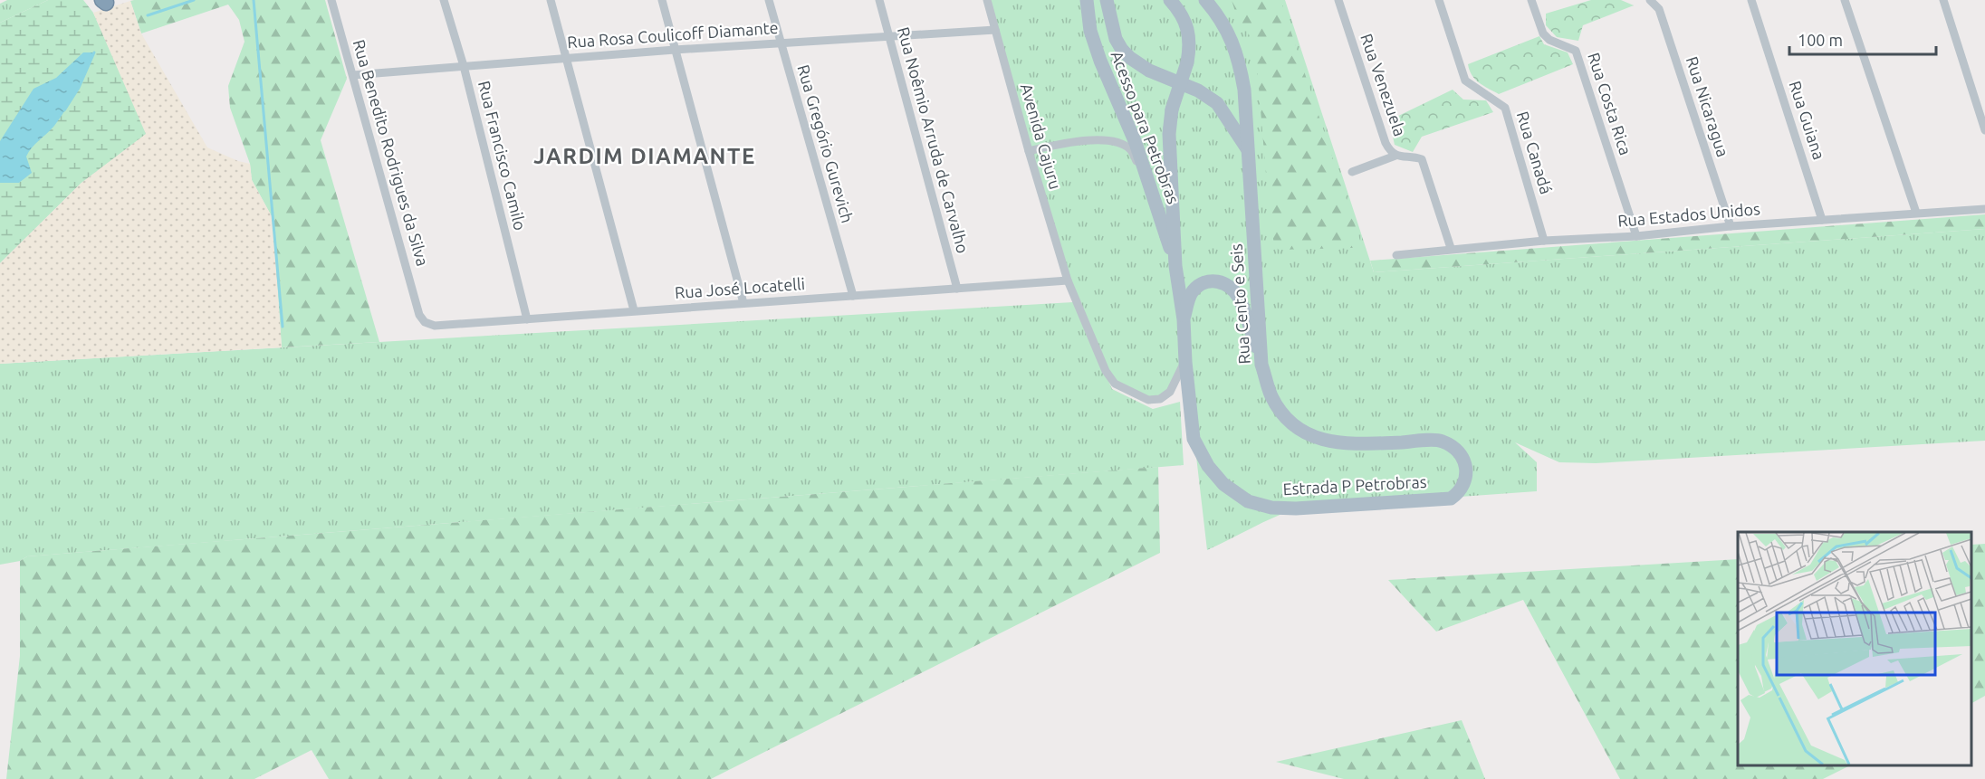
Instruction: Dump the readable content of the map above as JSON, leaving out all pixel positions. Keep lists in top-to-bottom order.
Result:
{
  "streets": {
    "main road": ["Acesso para Petrobras", "Rua Cento e Seis", "Estrada P Petrobras"],
    "street": [
      "Rua Rosa Coulicoff Diamante",
      "Rua Venezuela",
      "Rua Costa Rica",
      "Rua Nicaragua",
      "Rua Guiana",
      "Avenida Cajuru",
      "Rua Noêmio Arruda de Carvalho",
      "Rua Gregório Gurevich",
      "Rua Benedito Rodrigues da Silva",
      "Rua Canadá",
      "Rua Francisco Camilo",
      "Rua Estados Unidos",
      "Rua José Locatelli"
    ]
  },
  "crossings": [
    ["Rua Rosa Coulicoff Diamante", "Avenida Cajuru"],
    ["Rua Rosa Coulicoff Diamante", "Rua Noêmio Arruda de Carvalho"],
    ["Rua Rosa Coulicoff Diamante", "Rua Gregório Gurevich"],
    ["Rua Rosa Coulicoff Diamante", "Rua Benedito Rodrigues da Silva"],
    ["Rua Rosa Coulicoff Diamante", "Rua Francisco Camilo"],
    ["Rua Venezuela", "Rua Estados Unidos"],
    ["Rua Costa Rica", "Rua Estados Unidos"],
    ["Rua Nicaragua", "Rua Estados Unidos"],
    ["Rua Guiana", "Rua Estados Unidos"],
    ["Acesso para Petrobras", "Avenida Cajuru"],
    ["Acesso para Petrobras", "Estrada P Petrobras"],
    ["Avenida Cajuru", "Rua José Locatelli"],
    ["Rua Noêmio Arruda de Carvalho", "Rua José Locatelli"],
    ["Rua Gregório Gurevich", "Rua José Locatelli"],
    ["Rua Benedito Rodrigues da Silva", "Rua José Locatelli"],
    ["Rua Canadá", "Rua Estados Unidos"],
    ["Rua Francisco Camilo", "Rua José Locatelli"],
    ["Rua Cento e Seis", "Estrada P Petrobras"]
  ],
  "districts": ["JARDIM DIAMANTE"],
  "scale_bar": "100 m"
}
